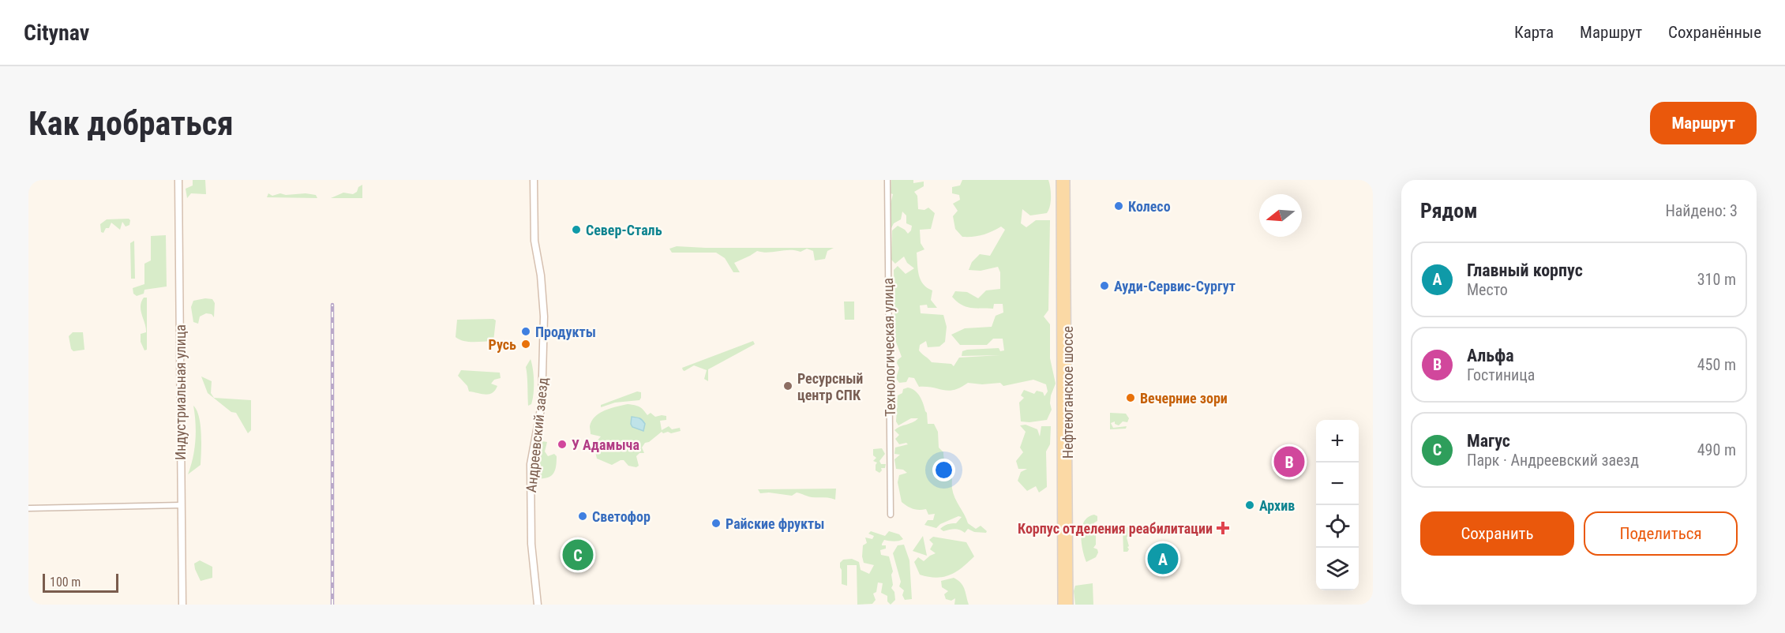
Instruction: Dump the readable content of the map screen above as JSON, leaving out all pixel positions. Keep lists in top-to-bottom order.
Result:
{
  "streets": {
    "main road": ["Нефтеюганское шоссе"],
    "street": ["Технологическая улица", "Индустриальная улица", "Андреевский заезд"]
  },
  "places": {
    "other": [
      "Колесо",
      "Север-Сталь",
      "Ауди-Сервис-Сургут",
      "Продукты",
      "Русь",
      "Ресурсный центр СПК",
      "Вечерние зори",
      "У Адамыча",
      "Архив",
      "Светофор",
      "Райские фрукты"
    ],
    "health": ["Корпус отделения реабилитации"]
  },
  "scale_bar": "100 m",
  "north": "left",
  "page": {
    "header": "Citynav",
    "nav": ["Карта", "Маршрут", "Сохранённые"],
    "buttons": [
      "Маршрут",
      ["Сохранить", "Поделиться"]
    ],
    "title": "Как добраться",
    "heading": ["Рядом", "Найдено: 3"],
    "list": [
      {
        "mark": "A",
        "name": "Главный корпус",
        "note": "Место",
        "value": "310 m"
      },
      {
        "mark": "B",
        "name": "Альфа",
        "note": "Гостиница",
        "value": "450 m"
      },
      {
        "mark": "C",
        "name": "Магус",
        "note": "Парк · Андреевский заезд",
        "value": "490 m"
      }
    ],
    "map_buttons": ["+", "−"],
    "pins": ["B", "C", "A"],
    "scale": "100 m"
  }
}
